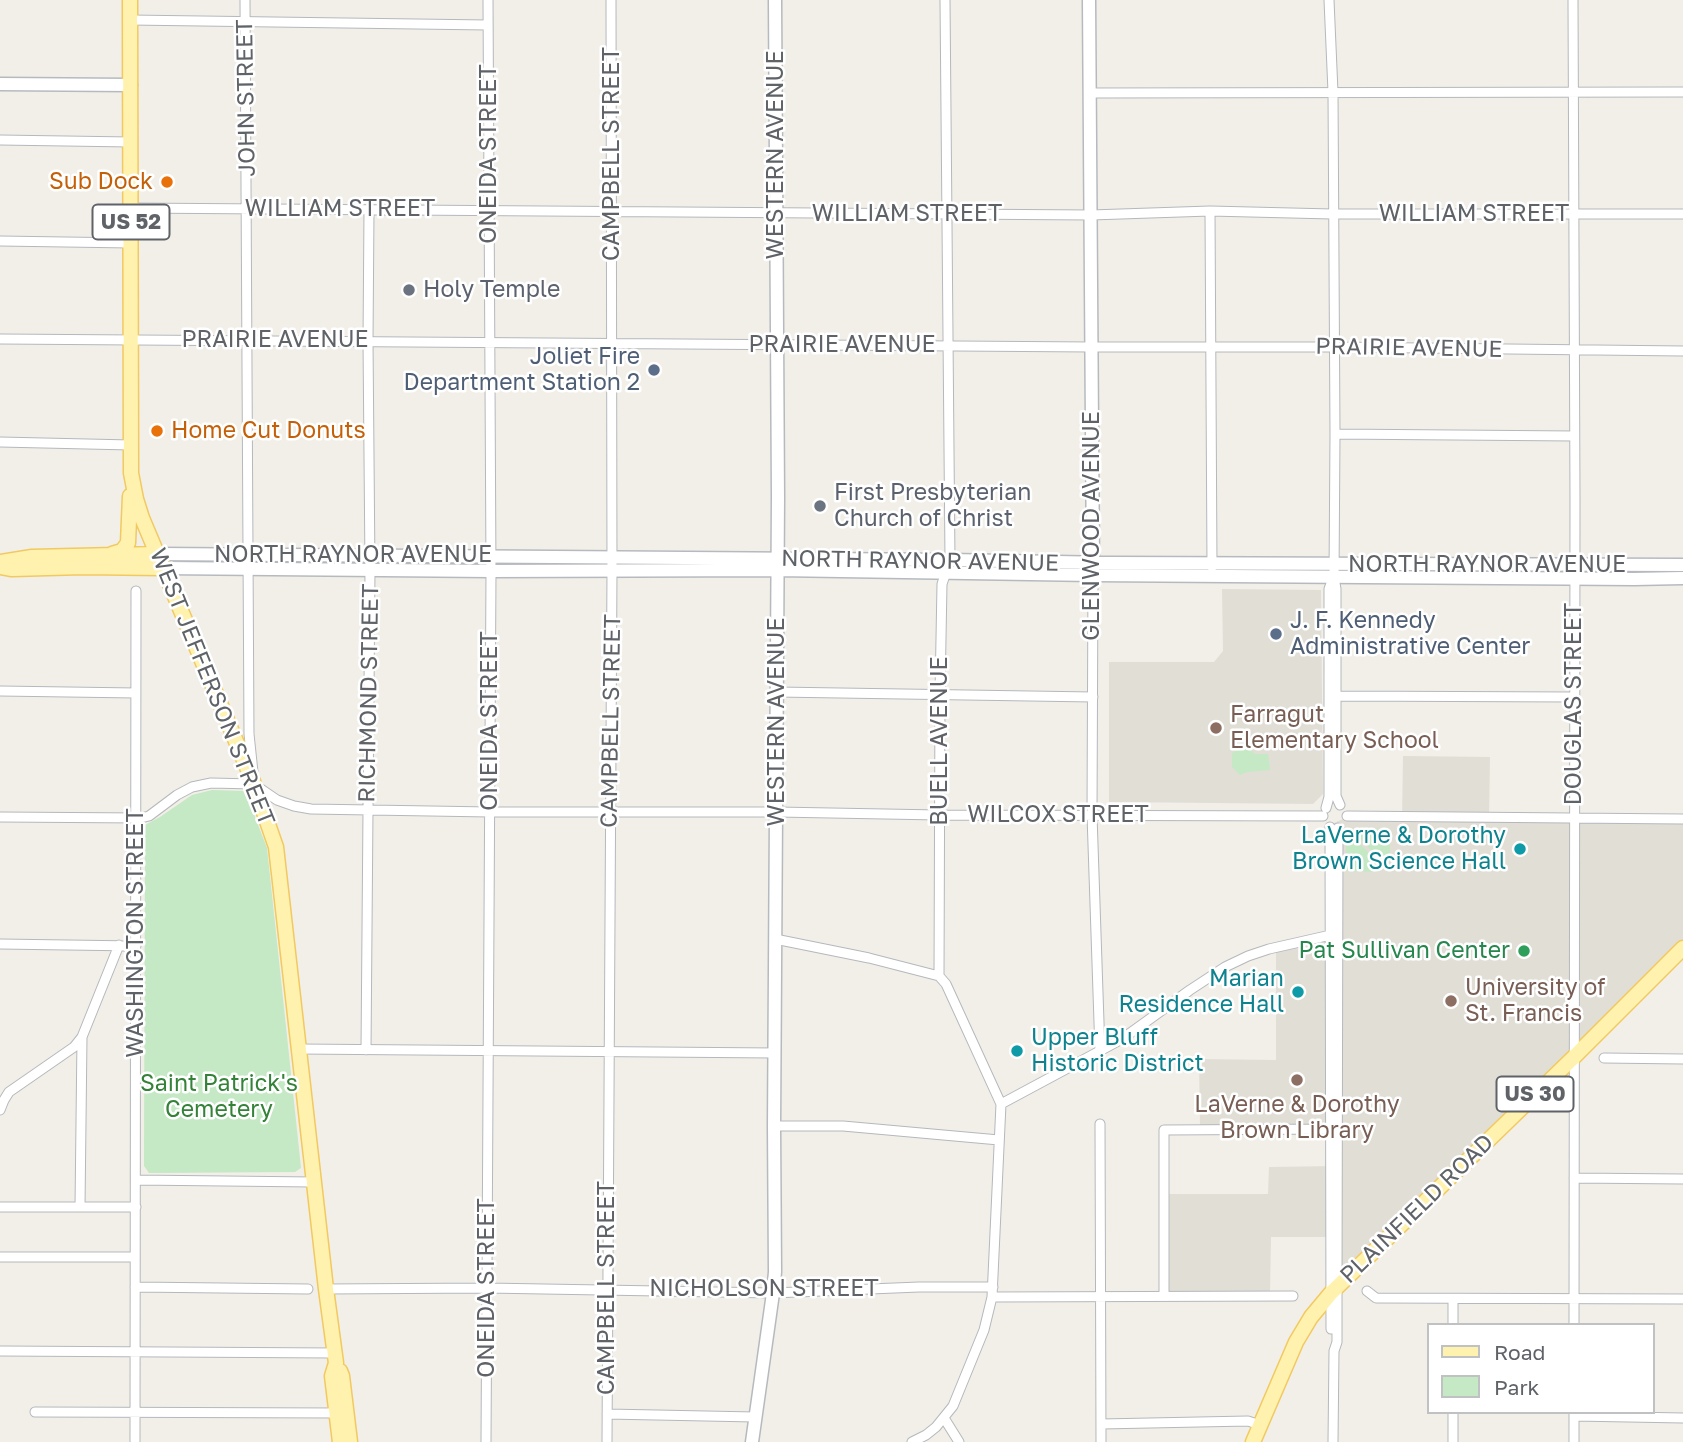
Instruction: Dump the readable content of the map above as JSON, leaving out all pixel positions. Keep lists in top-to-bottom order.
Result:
{
  "streets": {
    "main road": [
      "WESTERN AVENUE",
      "US 52",
      "GLENWOOD AVENUE",
      "NORTH RAYNOR AVENUE",
      "WEST JEFFERSON STREET",
      "US 30",
      "PLAINFIELD ROAD"
    ],
    "street": [
      "JOHN STREET",
      "ONEIDA STREET",
      "CAMPBELL STREET",
      "WILLIAM STREET",
      "PRAIRIE AVENUE",
      "RICHMOND STREET",
      "DOUGLAS STREET",
      "BUELL AVENUE",
      "WILCOX STREET",
      "WASHINGTON STREET",
      "NICHOLSON STREET"
    ]
  },
  "crossings": [
    ["JOHN STREET", "WILLIAM STREET"],
    ["JOHN STREET", "PRAIRIE AVENUE"],
    ["JOHN STREET", "NORTH RAYNOR AVENUE"],
    ["JOHN STREET", "WEST JEFFERSON STREET"],
    ["JOHN STREET", "WILCOX STREET"],
    ["ONEIDA STREET", "WILLIAM STREET"],
    ["ONEIDA STREET", "PRAIRIE AVENUE"],
    ["ONEIDA STREET", "NORTH RAYNOR AVENUE"],
    ["ONEIDA STREET", "WILCOX STREET"],
    ["ONEIDA STREET", "NICHOLSON STREET"],
    ["CAMPBELL STREET", "WILLIAM STREET"],
    ["CAMPBELL STREET", "PRAIRIE AVENUE"],
    ["CAMPBELL STREET", "NORTH RAYNOR AVENUE"],
    ["CAMPBELL STREET", "WILCOX STREET"],
    ["CAMPBELL STREET", "NICHOLSON STREET"],
    ["WESTERN AVENUE", "WILLIAM STREET"],
    ["WESTERN AVENUE", "PRAIRIE AVENUE"],
    ["WESTERN AVENUE", "NORTH RAYNOR AVENUE"],
    ["WESTERN AVENUE", "WILCOX STREET"],
    ["WESTERN AVENUE", "NICHOLSON STREET"],
    ["WILLIAM STREET", "GLENWOOD AVENUE"],
    ["WILLIAM STREET", "WEST JEFFERSON STREET"],
    ["WILLIAM STREET", "RICHMOND STREET"],
    ["WILLIAM STREET", "DOUGLAS STREET"],
    ["WILLIAM STREET", "BUELL AVENUE"],
    ["US 52", "WEST JEFFERSON STREET"],
    ["PRAIRIE AVENUE", "GLENWOOD AVENUE"],
    ["PRAIRIE AVENUE", "WEST JEFFERSON STREET"],
    ["PRAIRIE AVENUE", "RICHMOND STREET"],
    ["PRAIRIE AVENUE", "DOUGLAS STREET"],
    ["PRAIRIE AVENUE", "BUELL AVENUE"],
    ["GLENWOOD AVENUE", "NORTH RAYNOR AVENUE"],
    ["GLENWOOD AVENUE", "WILCOX STREET"],
    ["NORTH RAYNOR AVENUE", "WEST JEFFERSON STREET"],
    ["NORTH RAYNOR AVENUE", "RICHMOND STREET"],
    ["NORTH RAYNOR AVENUE", "DOUGLAS STREET"],
    ["NORTH RAYNOR AVENUE", "BUELL AVENUE"],
    ["WEST JEFFERSON STREET", "WILCOX STREET"],
    ["WEST JEFFERSON STREET", "NICHOLSON STREET"],
    ["RICHMOND STREET", "WILCOX STREET"],
    ["DOUGLAS STREET", "PLAINFIELD ROAD"],
    ["BUELL AVENUE", "WILCOX STREET"],
    ["BUELL AVENUE", "NICHOLSON STREET"]
  ],
  "parks": ["Saint Patrick's Cemetery"],
  "places": [
    "Sub Dock",
    "Holy Temple",
    "Joliet Fire Department Station 2",
    "Home Cut Donuts",
    "First Presbyterian Church of Christ",
    "J. F. Kennedy Administrative Center",
    "Farragut Elementary School",
    "LaVerne & Dorothy Brown Science Hall",
    "Pat Sullivan Center",
    "Marian Residence Hall",
    "University of St. Francis",
    "Upper Bluff Historic District",
    "LaVerne & Dorothy Brown Library"
  ],
  "legend": ["Road", "Park"]
}
